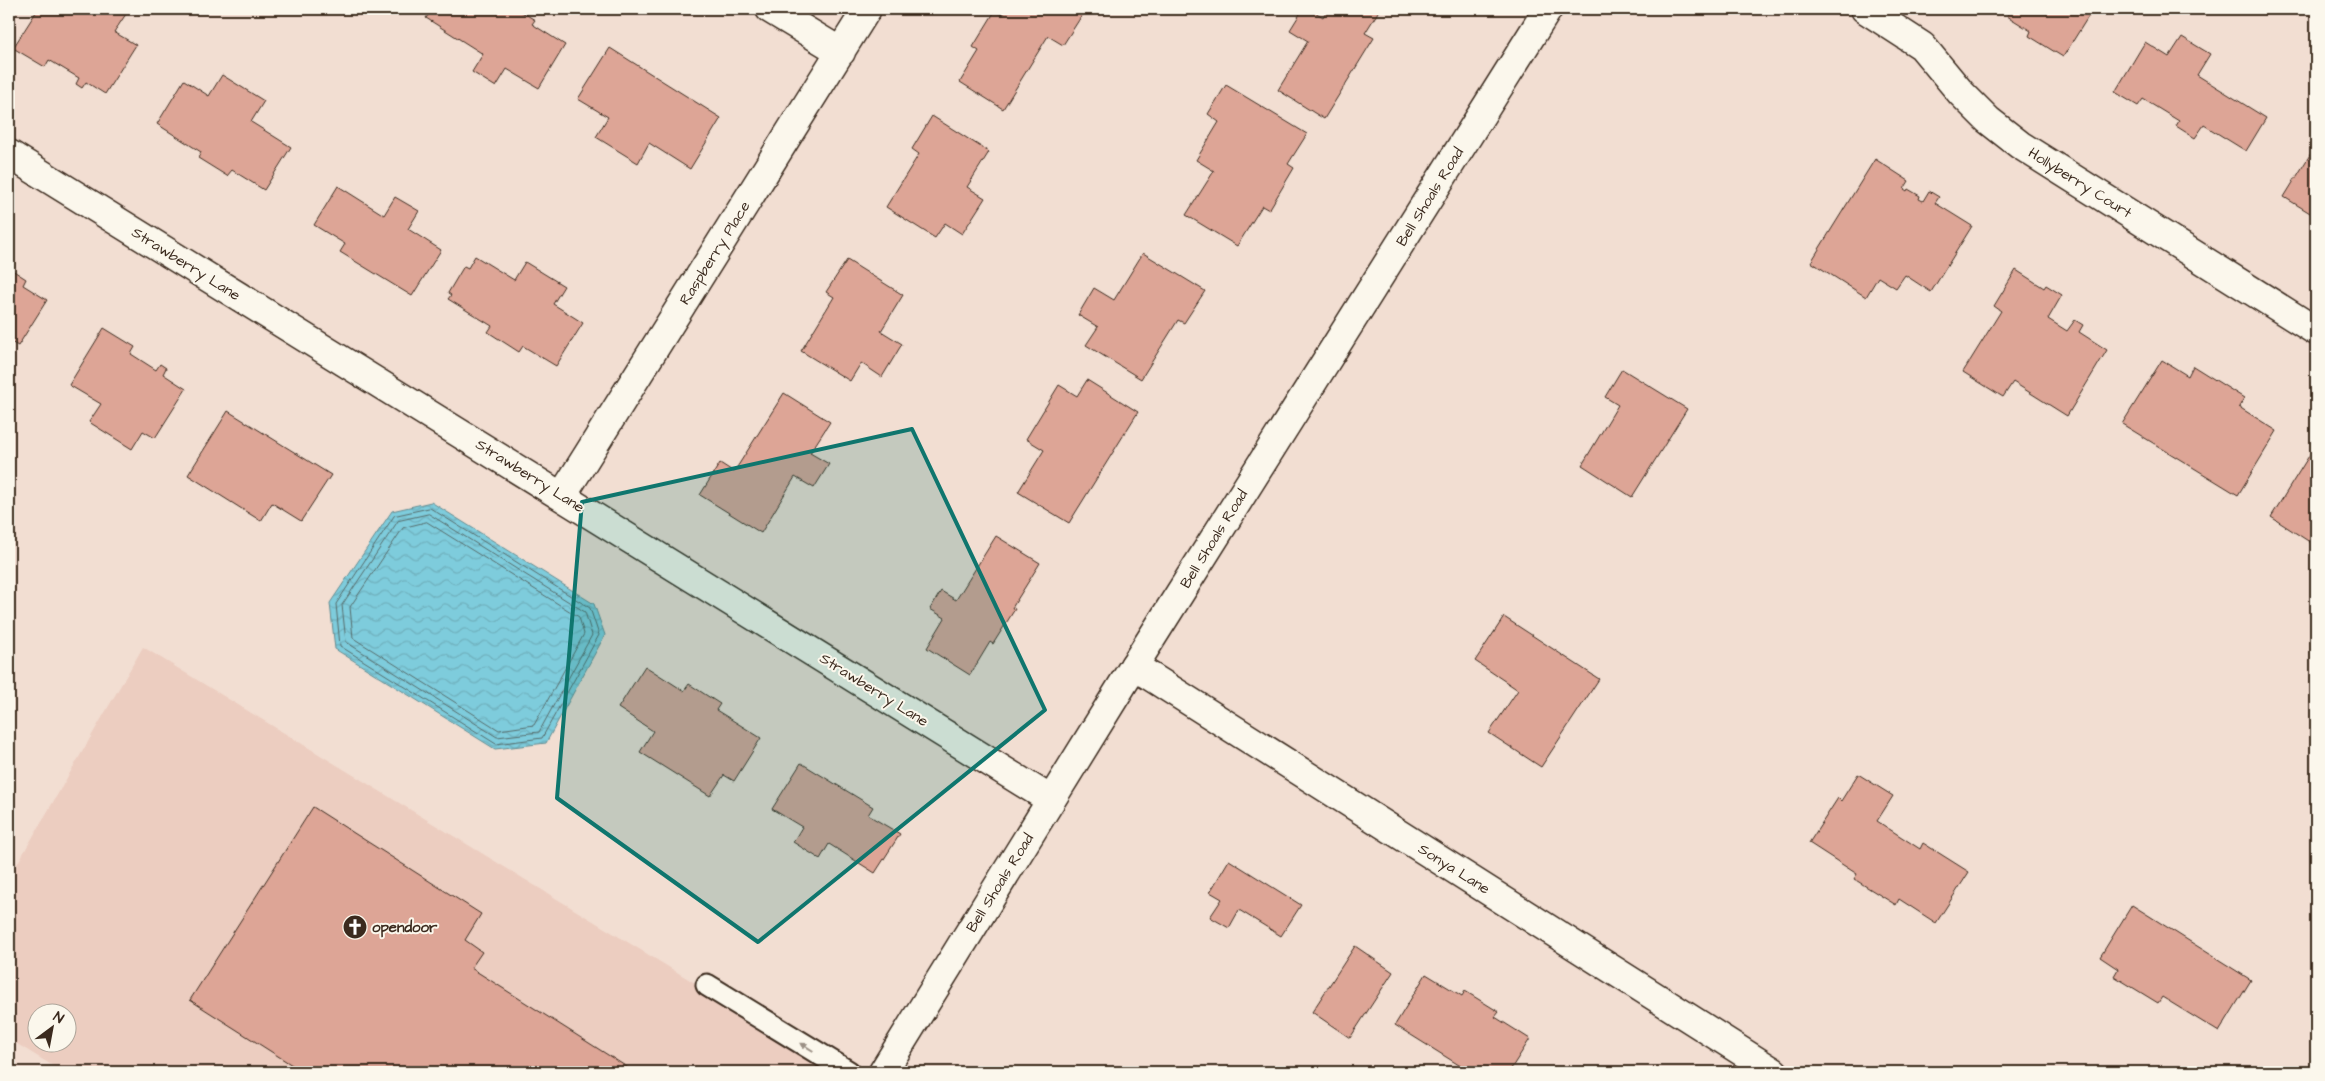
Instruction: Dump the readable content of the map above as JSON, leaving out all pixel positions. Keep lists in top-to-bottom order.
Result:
{
  "streets": {
    "street": [
      "Hollyberry Court",
      "Bell Shoals Road",
      "Raspberry Place",
      "Strawberry Lane",
      "Sonya Lane"
    ]
  },
  "crossings": [
    ["Bell Shoals Road", "Strawberry Lane"],
    ["Bell Shoals Road", "Sonya Lane"],
    ["Raspberry Place", "Strawberry Lane"]
  ],
  "places": {
    "church": ["opendoor"]
  },
  "north": "top right"
}
